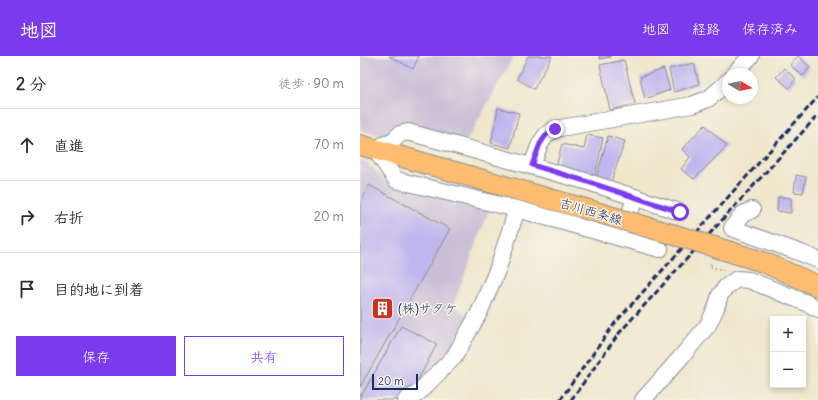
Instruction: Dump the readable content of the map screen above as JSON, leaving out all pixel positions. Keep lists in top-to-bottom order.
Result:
{
  "streets": {
    "main road": ["吉川西条線"]
  },
  "places": {
    "building": ["(株)サタケ"]
  },
  "scale_bar": "20 m",
  "north": "right",
  "page": {
    "header": "地図",
    "nav": ["地図", "経路", "保存済み"],
    "heading": ["2 分", "徒歩 · 90 m"],
    "list": [
      ["直進", "70 m"],
      ["右折", "20 m"],
      "目的地に到着"
    ],
    "map_buttons": ["+", "−"],
    "buttons": ["保存", "共有"],
    "scale": "20 m"
  }
}
